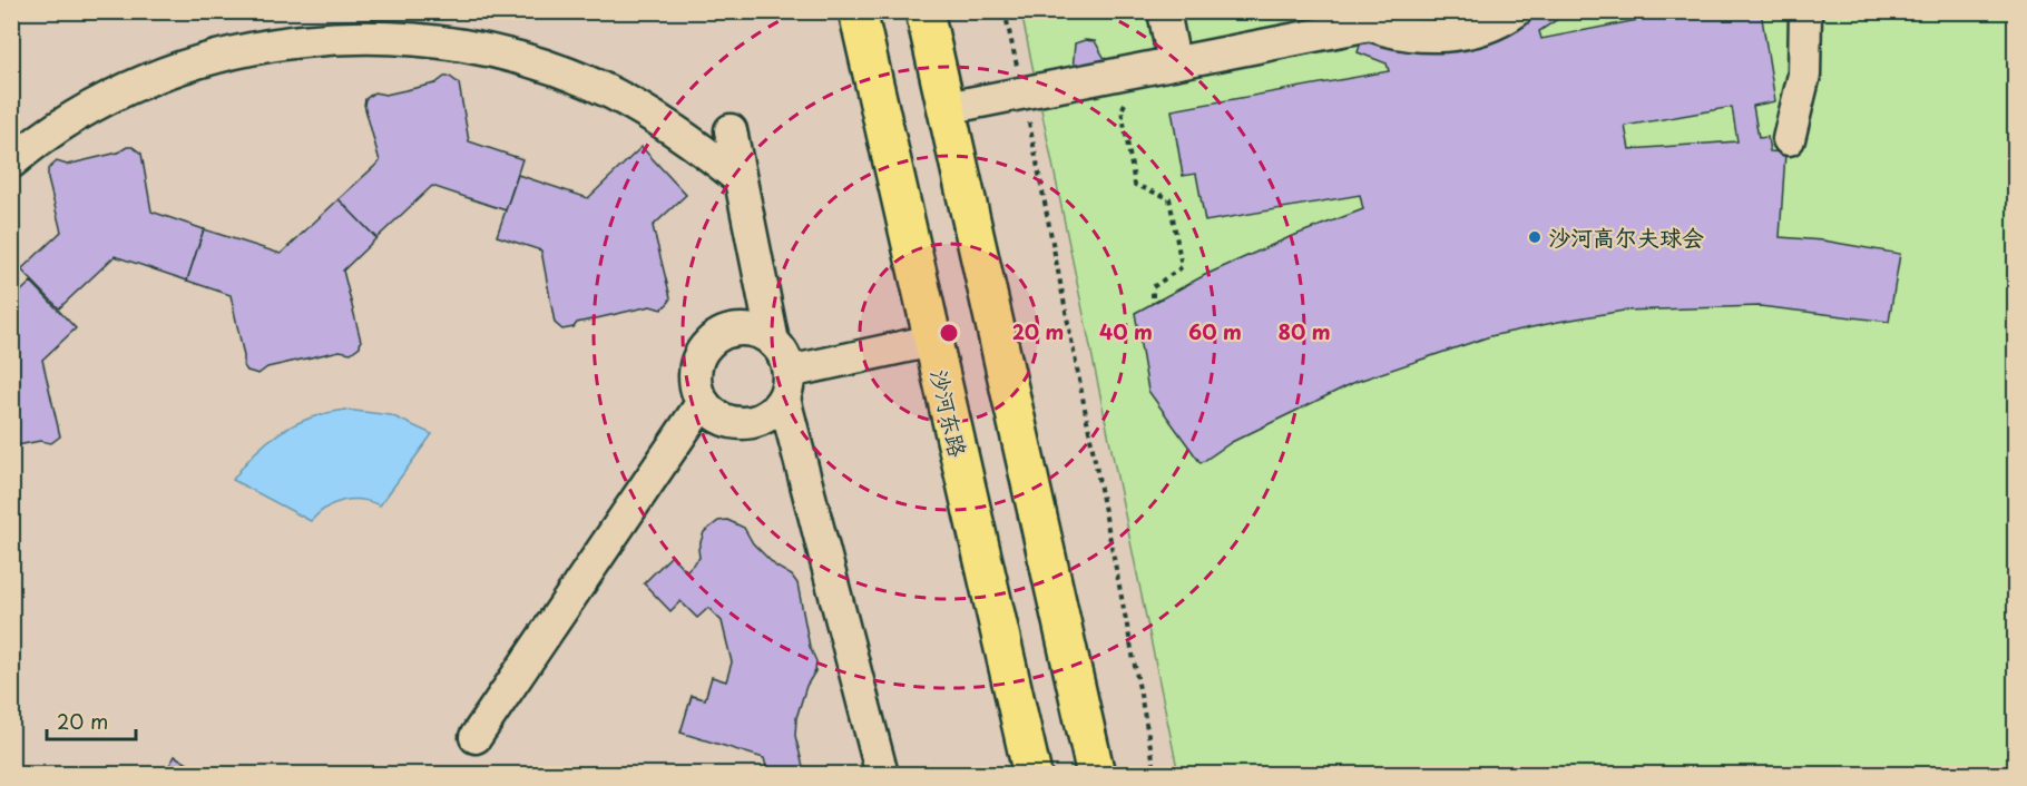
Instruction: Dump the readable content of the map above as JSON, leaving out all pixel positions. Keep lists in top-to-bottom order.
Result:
{
  "streets": {
    "main road": ["沙河东路"]
  },
  "places": ["沙河高尔夫球会"],
  "scale_bar": "20 m",
  "rings": [
    "20 m",
    "40 m",
    "60 m",
    "80 m"
  ]
}
